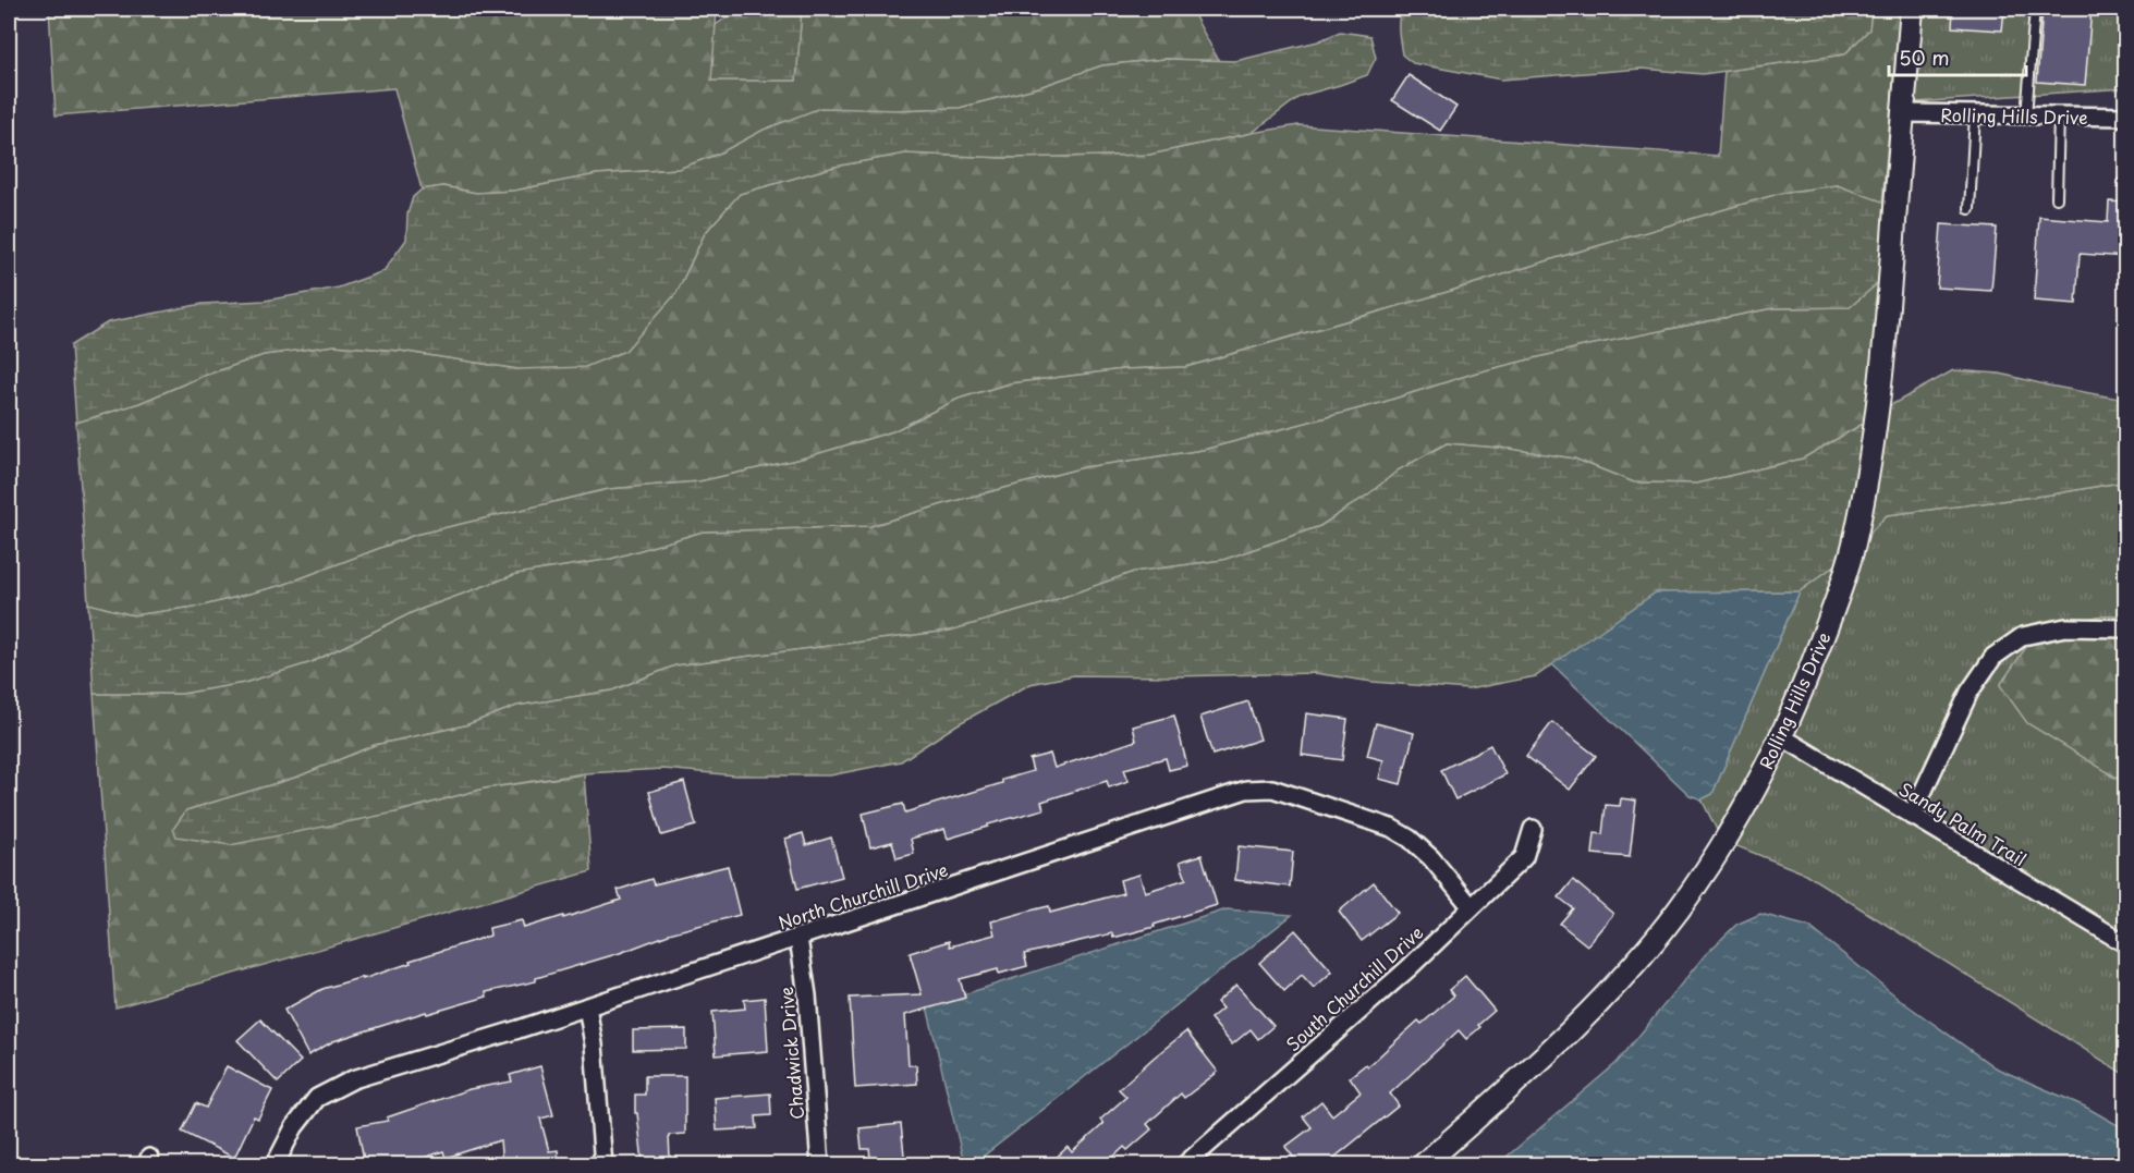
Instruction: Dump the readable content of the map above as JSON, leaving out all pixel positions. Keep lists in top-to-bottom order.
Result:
{
  "streets": {
    "street": [
      "Rolling Hills Drive",
      "Sandy Palm Trail",
      "North Churchill Drive",
      "South Churchill Drive",
      "Chadwick Drive"
    ]
  },
  "crossings": [
    ["Rolling Hills Drive", "Sandy Palm Trail"],
    ["North Churchill Drive", "South Churchill Drive"],
    ["North Churchill Drive", "Chadwick Drive"]
  ],
  "scale_bar": "50 m"
}
